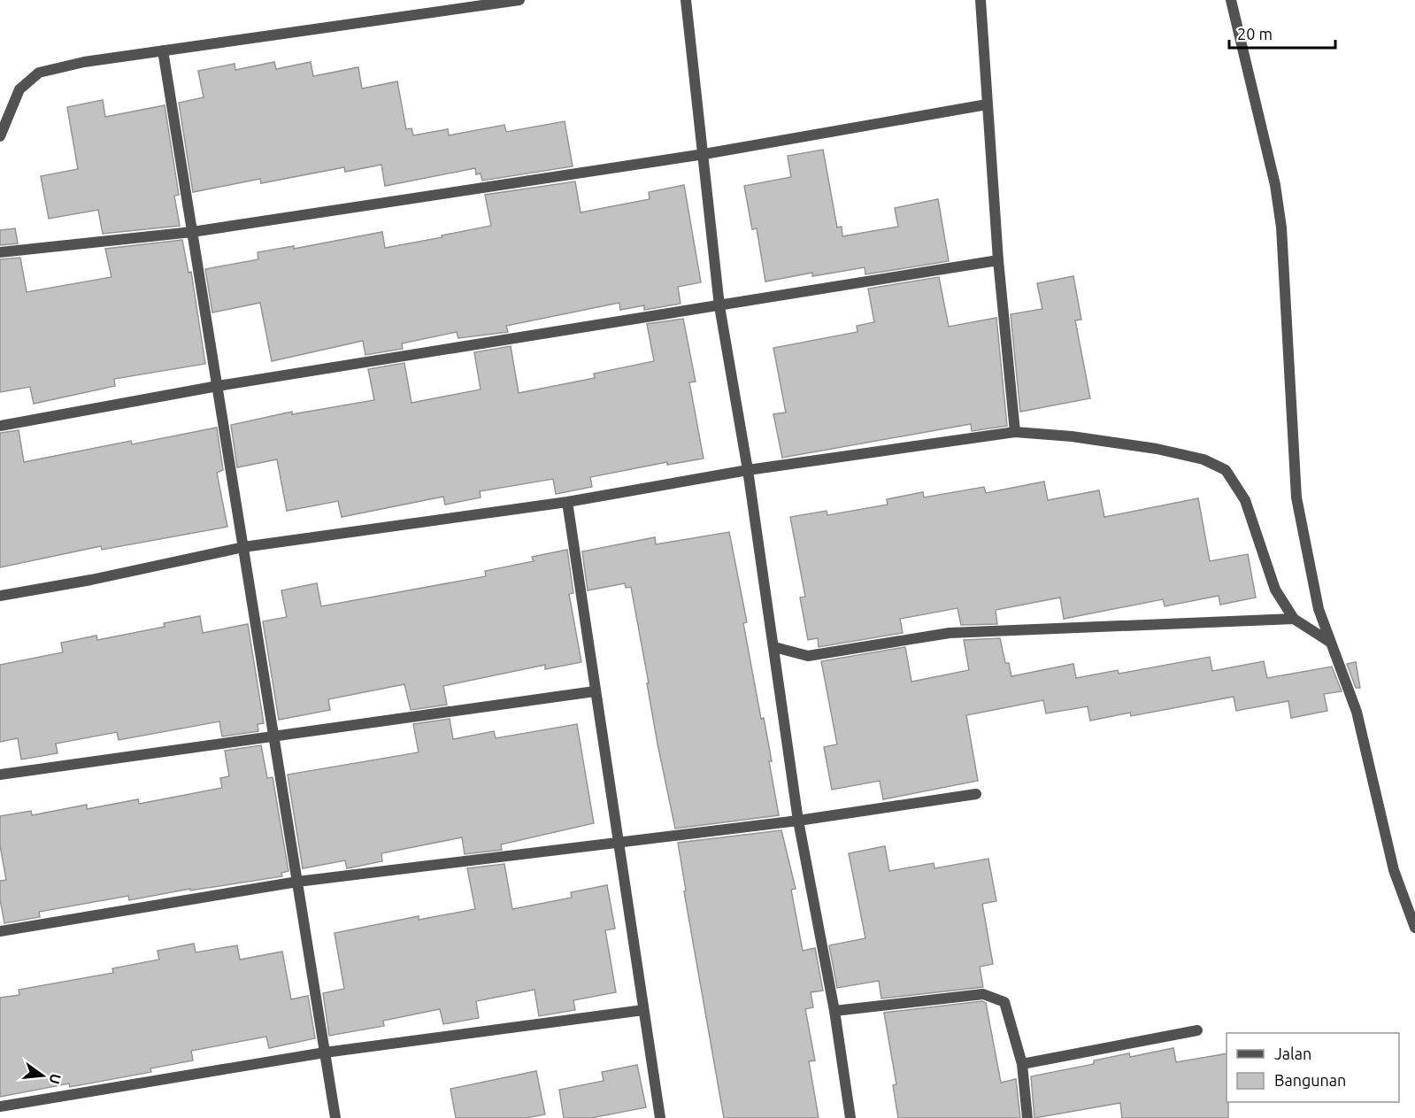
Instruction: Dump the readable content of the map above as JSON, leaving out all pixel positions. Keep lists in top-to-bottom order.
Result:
{
  "legend": ["Jalan", "Bangunan"],
  "scale_bar": "20 m",
  "north": "right"
}
